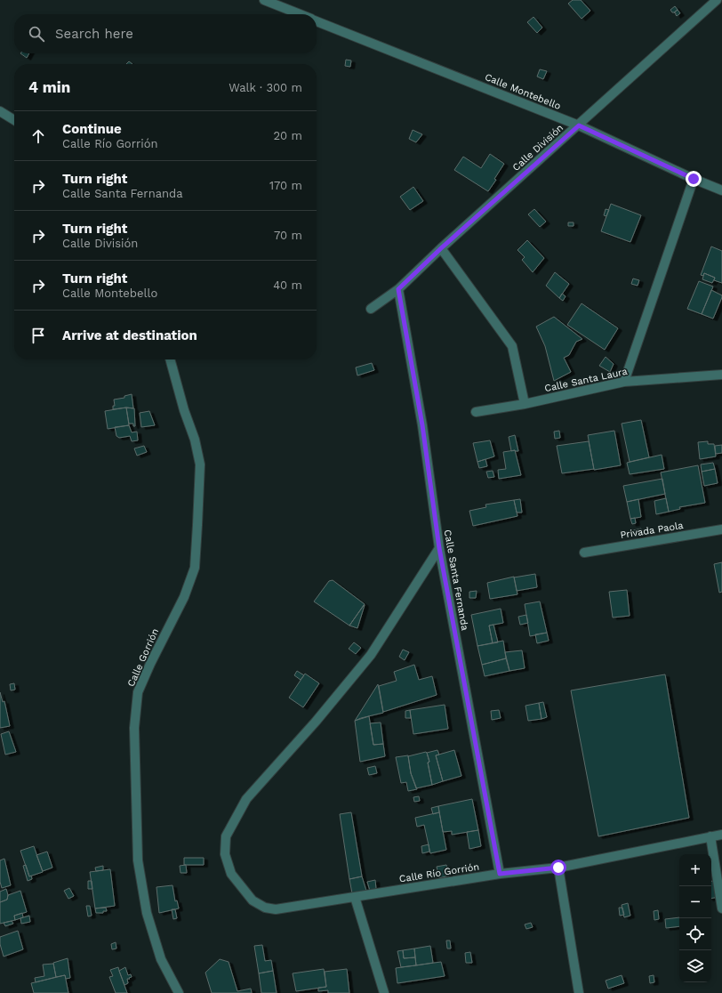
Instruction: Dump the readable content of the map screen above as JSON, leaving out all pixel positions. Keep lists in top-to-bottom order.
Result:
{
  "streets": {
    "street": [
      "Calle Montebello",
      "Calle División",
      "Calle Santa Laura",
      "Privada Paola",
      "Calle Santa Fernanda",
      "Calle Gorrión",
      "Calle Río Gorrión"
    ]
  },
  "crossings": [
    ["Calle Montebello", "Calle División"],
    ["Calle División", "Calle Santa Fernanda"],
    ["Calle Santa Fernanda", "Calle Río Gorrión"]
  ],
  "page": {
    "search": "Search here",
    "heading": ["4 min", "Walk · 300 m"],
    "list": [
      ["Continue", "Calle Río Gorrión", "20 m"],
      ["Turn right", "Calle Santa Fernanda", "170 m"],
      ["Turn right", "Calle División", "70 m"],
      ["Turn right", "Calle Montebello", "40 m"],
      "Arrive at destination"
    ],
    "map_buttons": ["+", "−"]
  }
}
